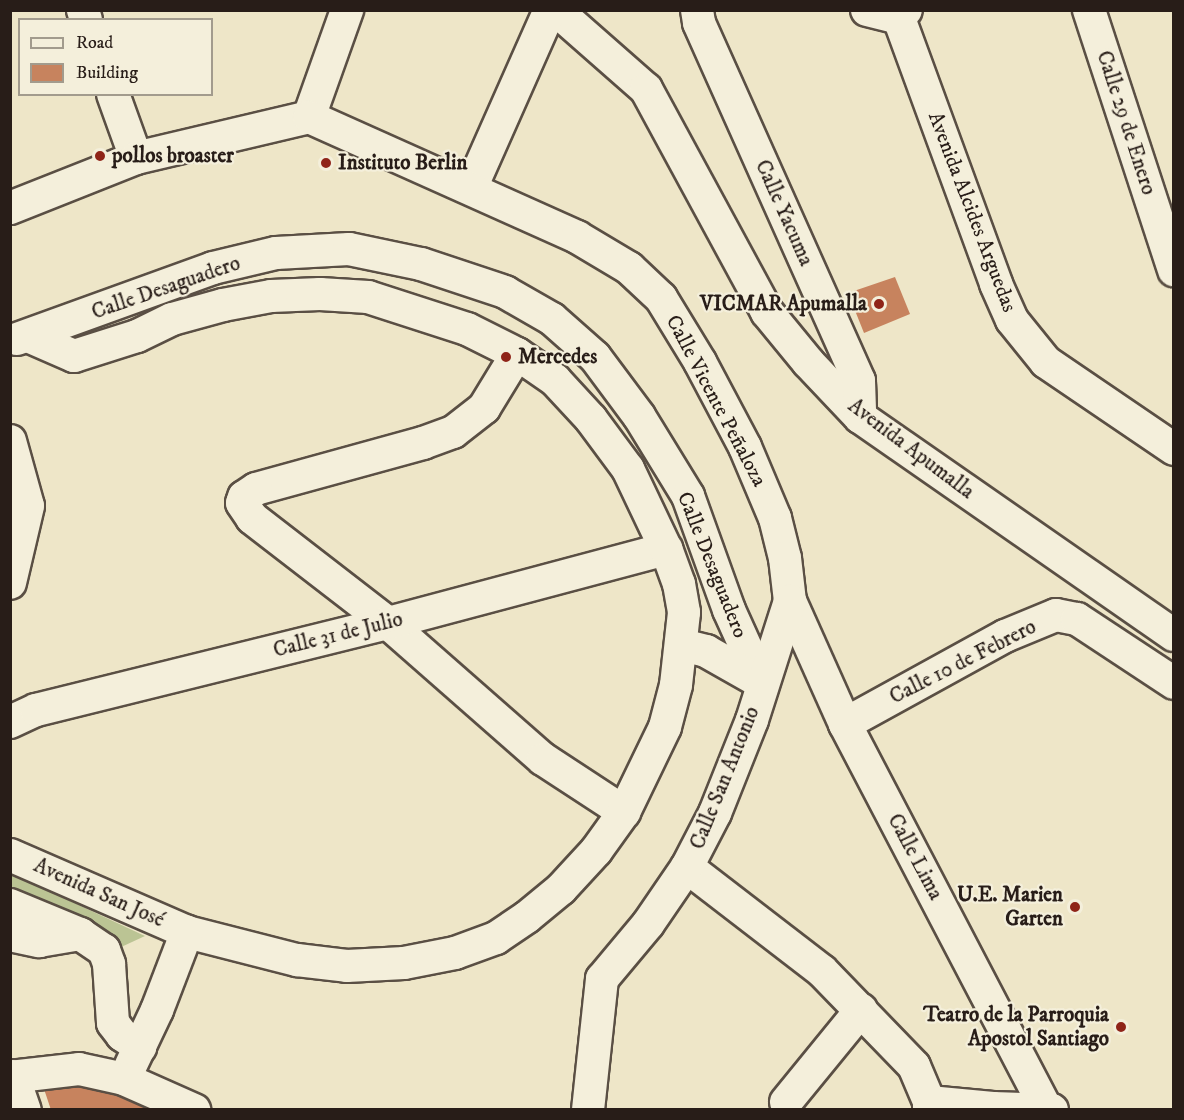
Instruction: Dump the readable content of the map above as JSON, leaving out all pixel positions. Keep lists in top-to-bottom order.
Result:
{
  "streets": {
    "street": [
      "Calle 29 de Enero",
      "Avenida Alcides Arguedas",
      "Calle Yacuma",
      "Calle Desaguadero",
      "Calle Vicente Peñaloza",
      "Avenida Apumalla",
      "Calle 31 de Julio",
      "Calle 10 de Febrero",
      "Calle San Antonio",
      "Calle Lima",
      "Avenida San José"
    ]
  },
  "crossings": [
    ["Calle Yacuma", "Avenida Apumalla"],
    ["Calle Desaguadero", "Calle 31 de Julio"],
    ["Calle Desaguadero", "Calle San Antonio"],
    ["Calle Desaguadero", "Avenida San José"],
    ["Calle Vicente Peñaloza", "Calle San Antonio"],
    ["Calle Vicente Peñaloza", "Calle Lima"],
    ["Calle 10 de Febrero", "Calle Lima"],
    ["Calle San Antonio", "Calle Lima"]
  ],
  "places": [
    "pollos broaster",
    "Instituto Berlin",
    "VICMAR Apumalla",
    "Mercedes",
    "U.E. Marien Garten",
    "Teatro de la Parroquia Apostol Santiago"
  ],
  "legend": ["Road", "Building"]
}
